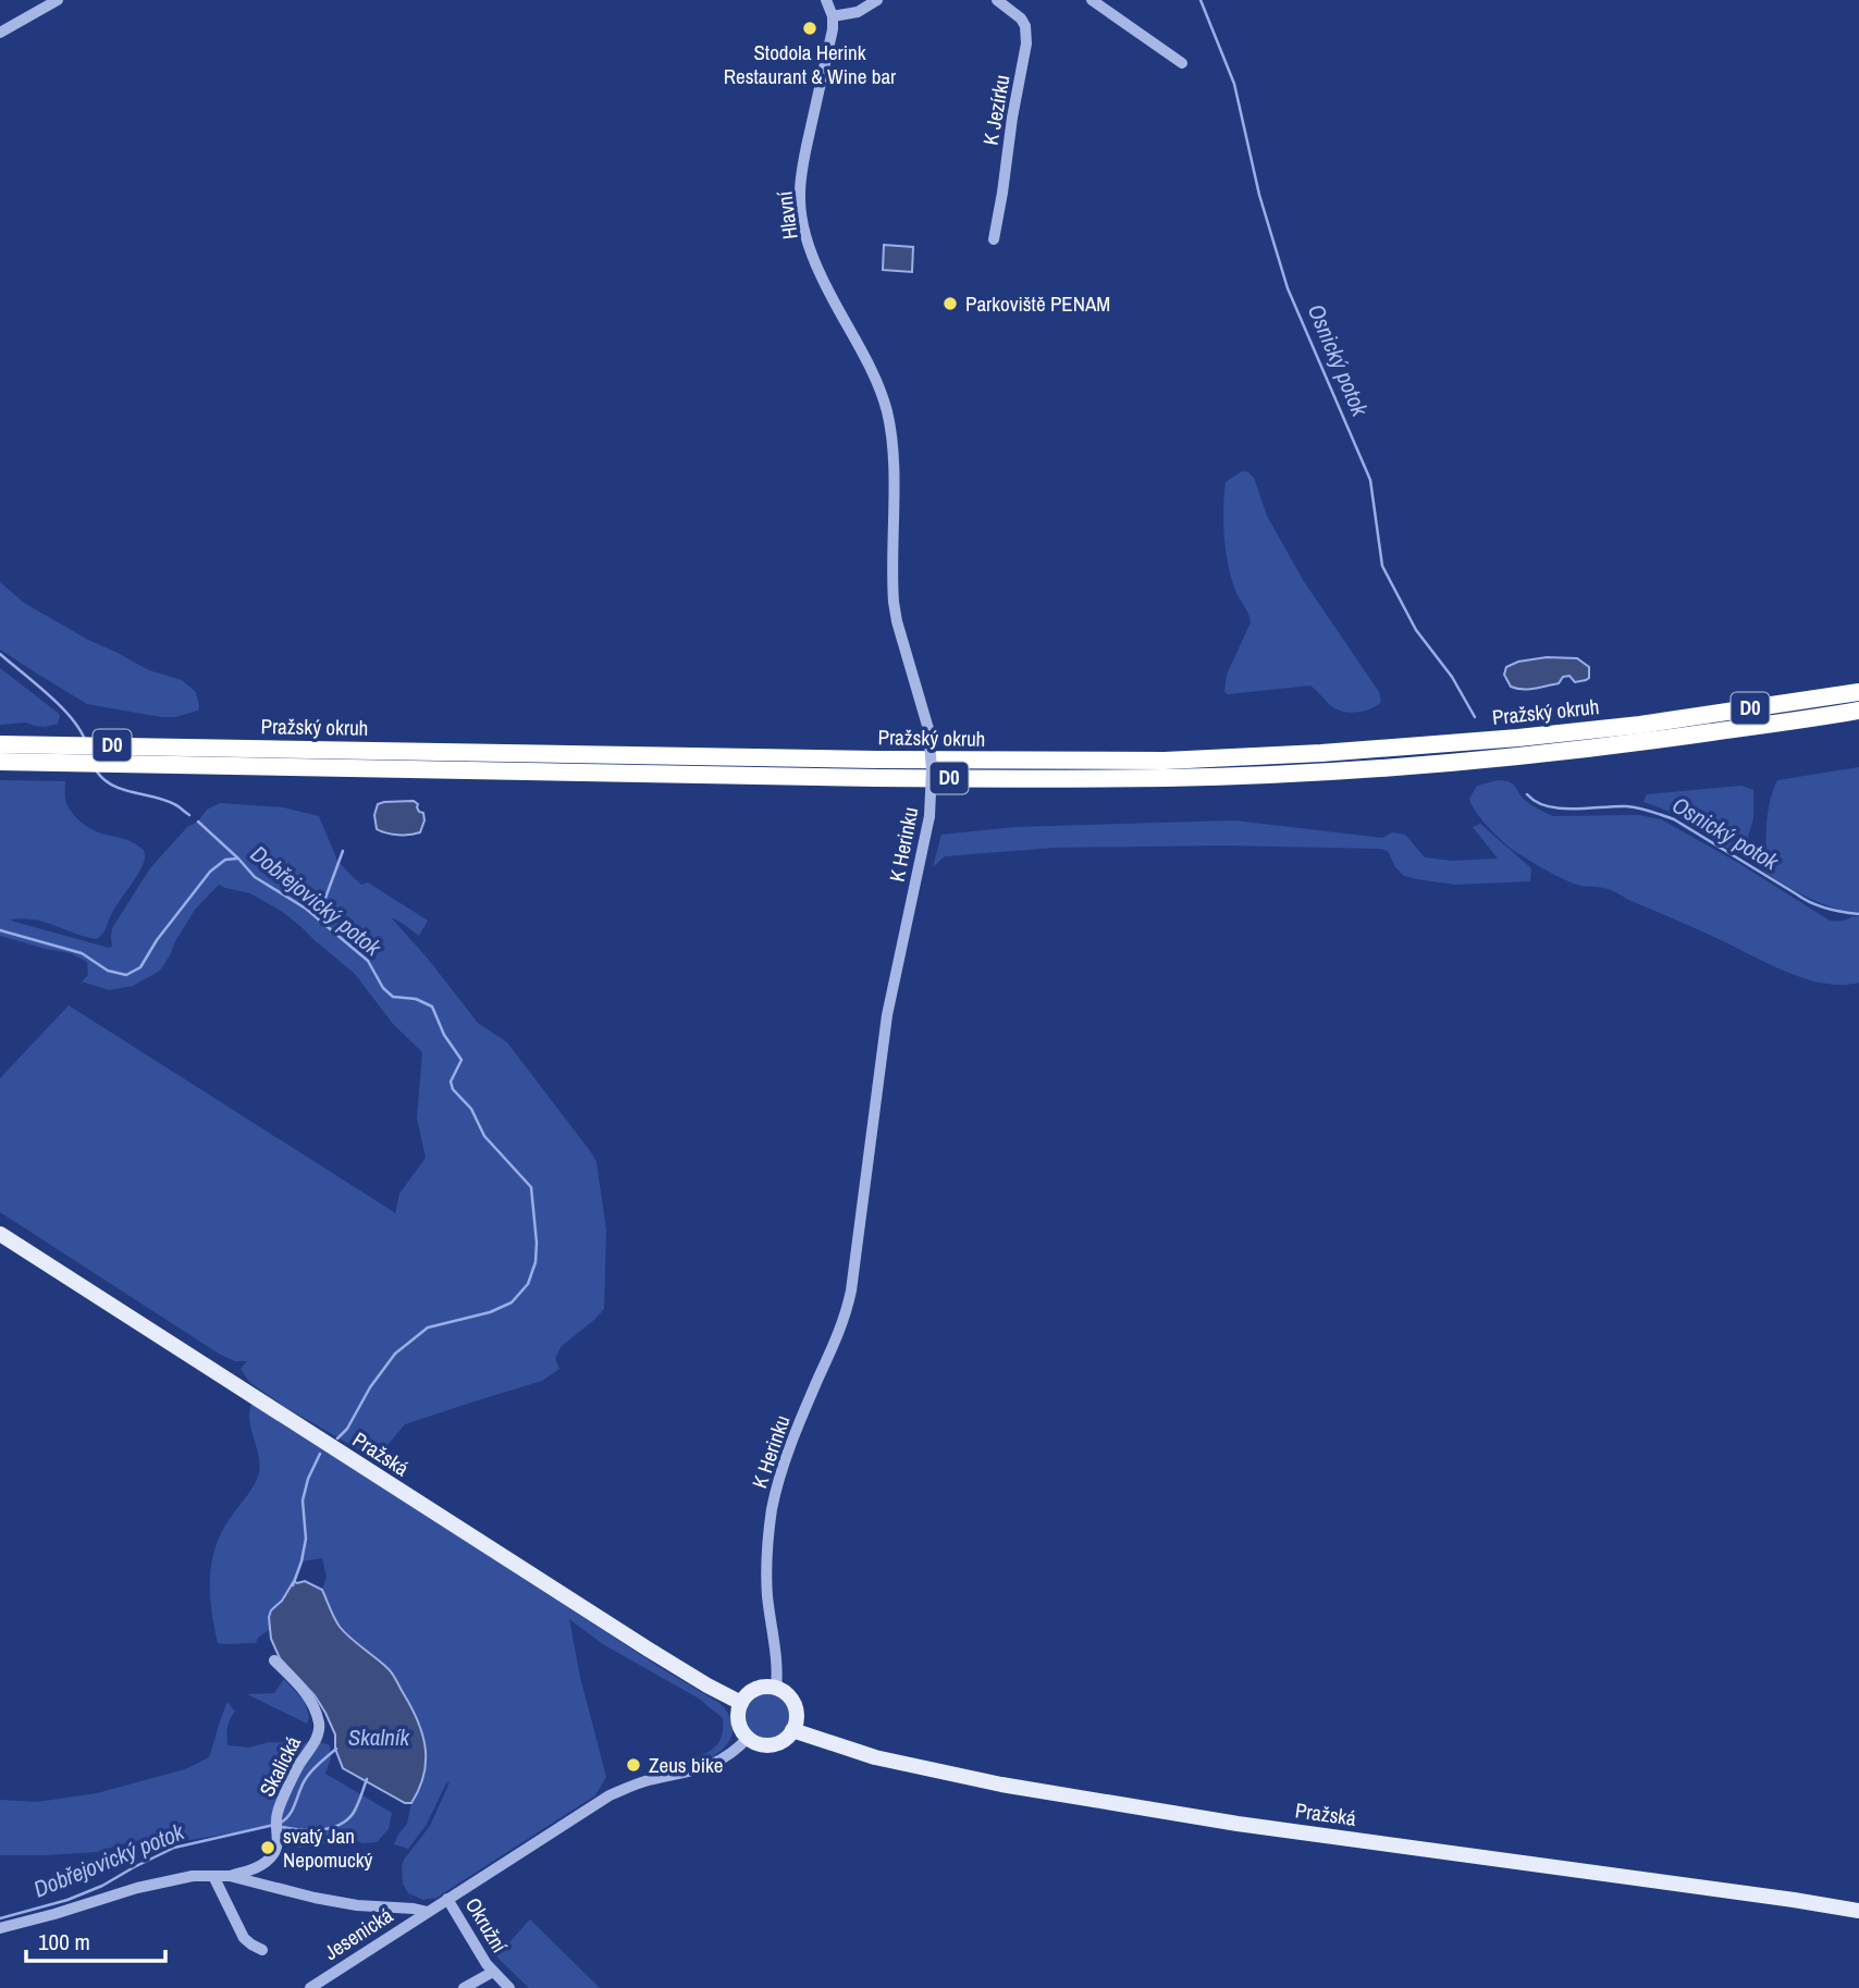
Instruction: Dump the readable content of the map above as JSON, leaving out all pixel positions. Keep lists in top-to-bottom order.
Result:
{
  "streets": {
    "highway": ["D0", "Pražský okruh"],
    "main road": ["Pražská"],
    "street": [
      "K Jezírku",
      "Hlavní",
      "K Herinku",
      "Skalická",
      "Okružní",
      "Jesenická"
    ]
  },
  "crossings": [
    ["Hlavní", "K Herinku"],
    ["K Herinku", "Pražská"],
    ["K Herinku", "Jesenická"],
    ["Pražská", "Jesenická"],
    ["Skalická", "Jesenická"],
    ["Okružní", "Jesenická"]
  ],
  "water": ["Osnický potok", "Dobřejovický potok", "Skalník"],
  "places": [
    "Stodola Herink Restaurant & Wine bar",
    "Parkoviště PENAM",
    "Zeus bike",
    "svatý Jan Nepomucký"
  ],
  "scale_bar": "100 m"
}
